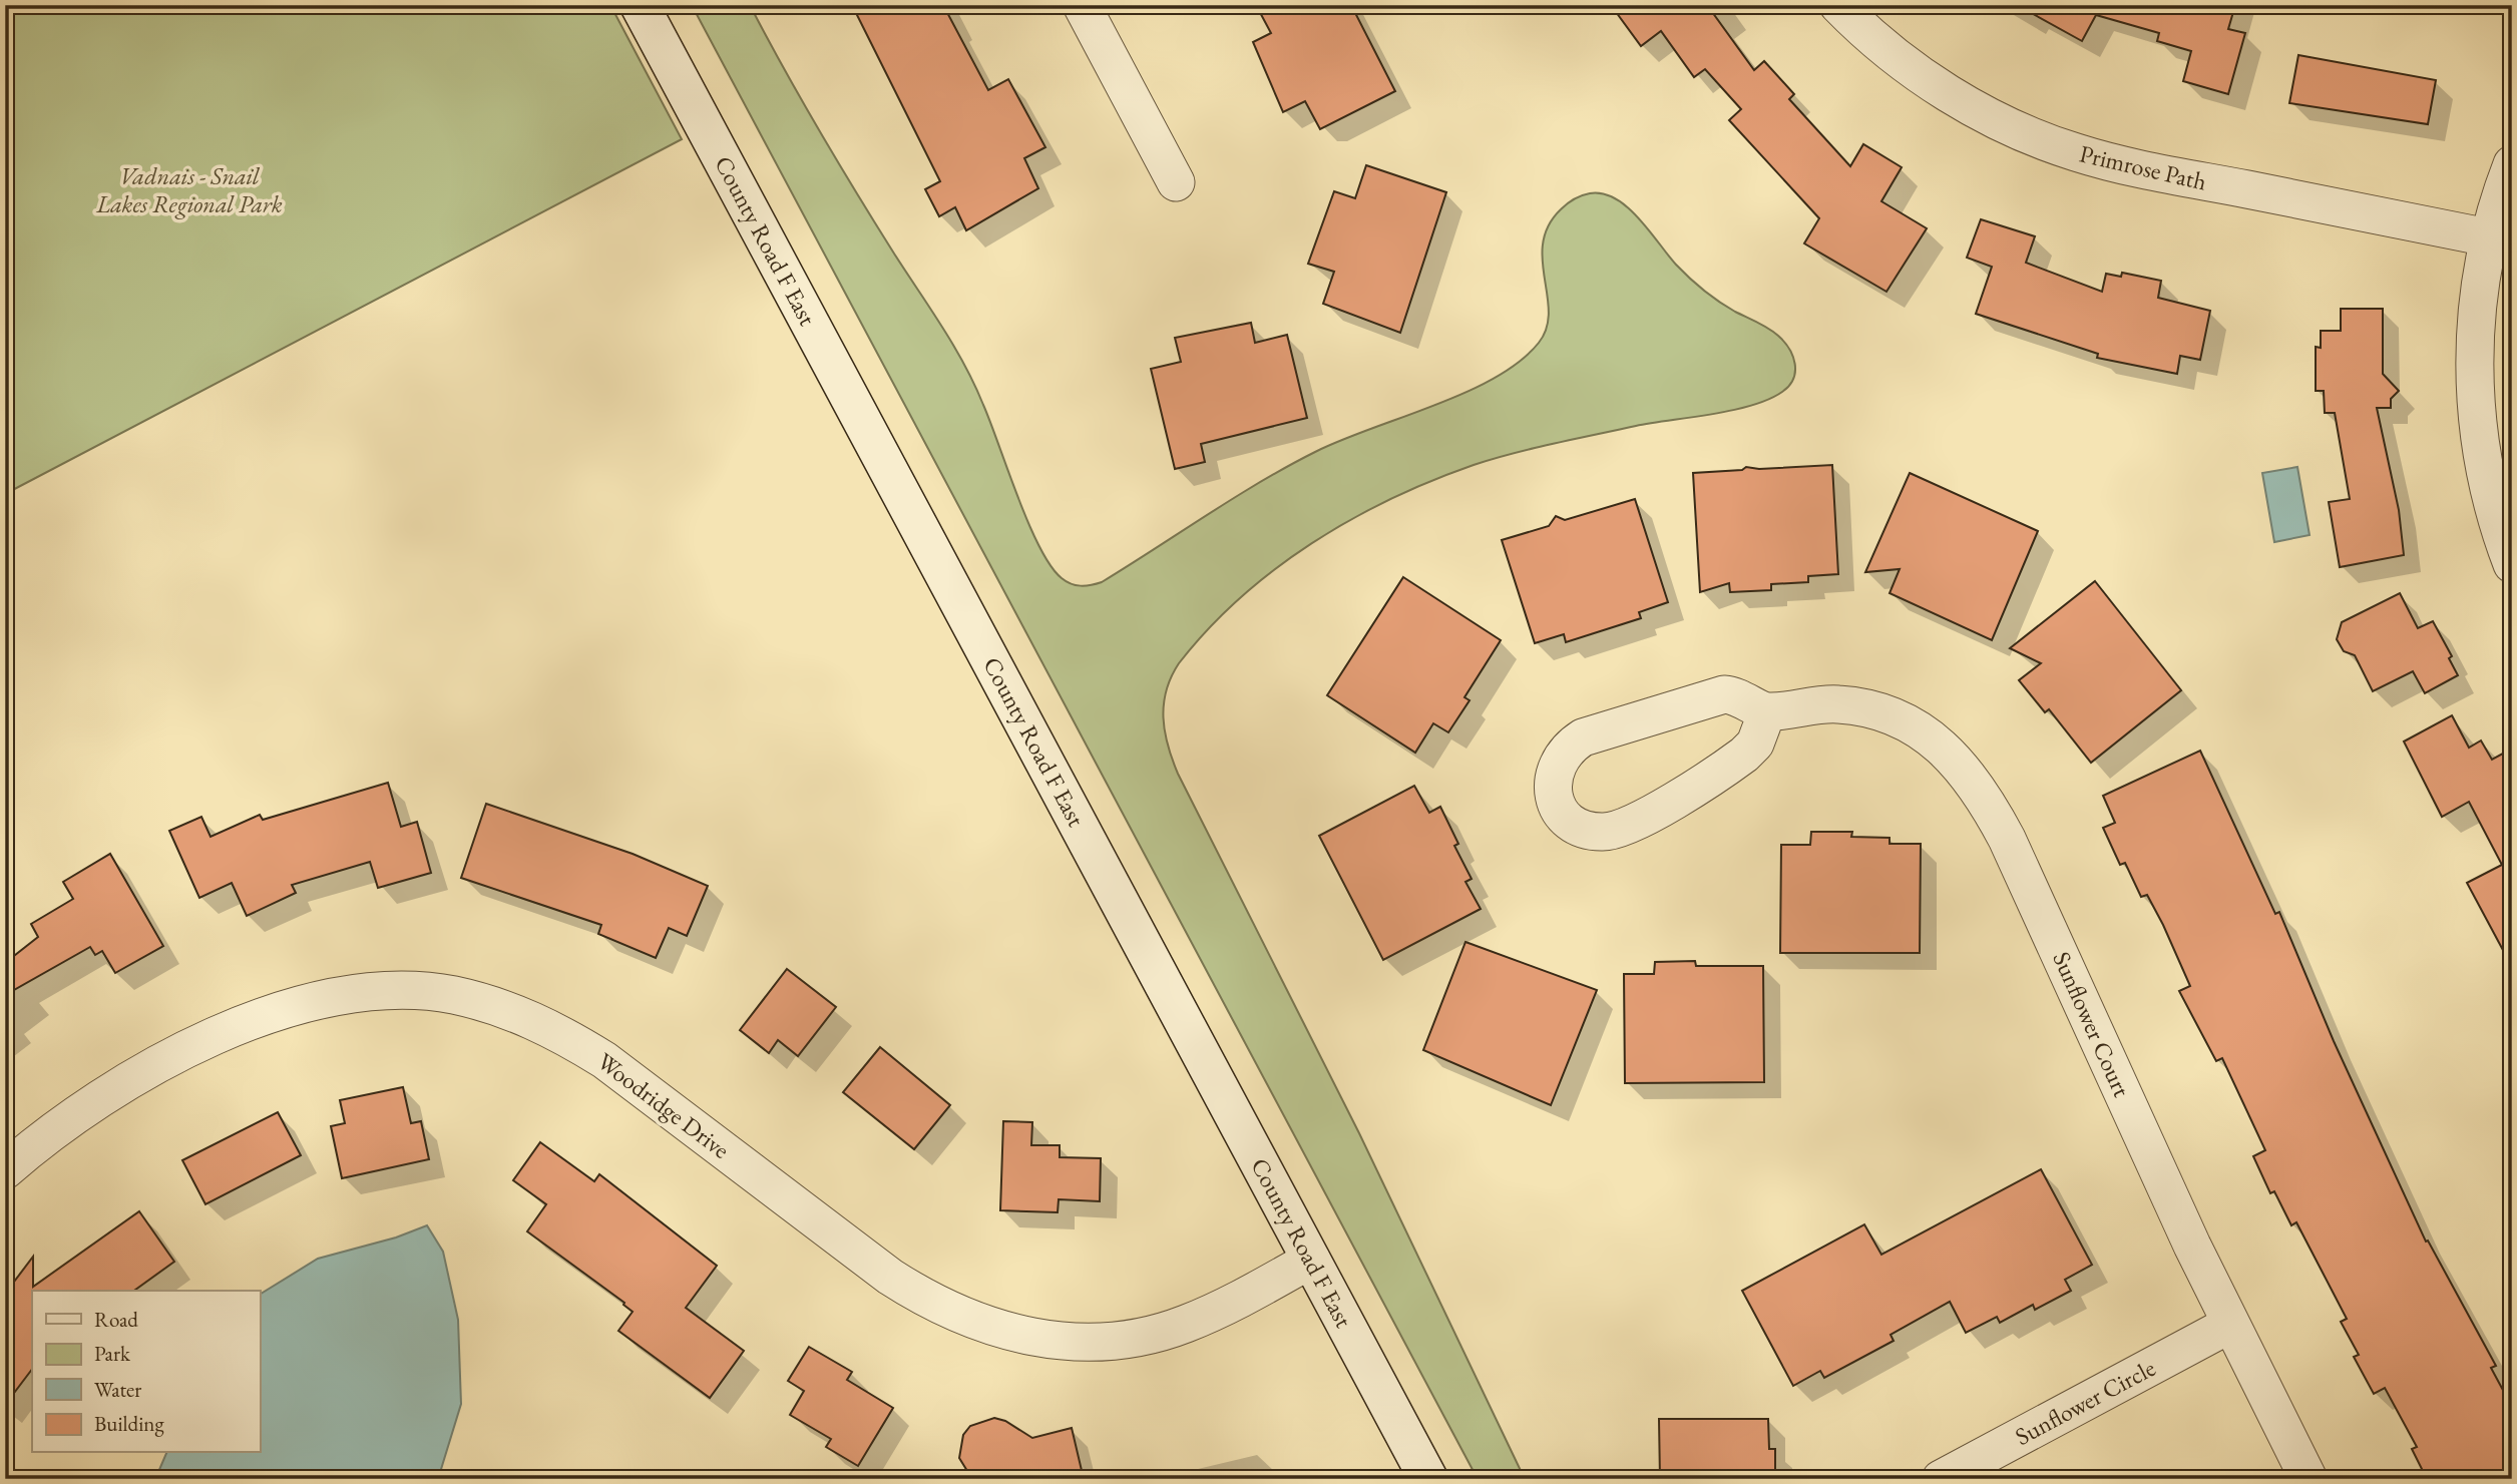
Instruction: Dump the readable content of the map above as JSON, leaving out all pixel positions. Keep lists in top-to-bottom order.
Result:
{
  "streets": {
    "street": [
      "Primrose Path",
      "County Road F East",
      "Sunflower Court",
      "Woodridge Drive",
      "Sunflower Circle"
    ]
  },
  "crossings": [
    ["County Road F East", "Woodridge Drive"],
    ["Sunflower Court", "Sunflower Circle"]
  ],
  "parks": ["Vadnais - Snail Lakes Regional Park"],
  "legend": [
    "Road",
    "Park",
    "Water",
    "Building"
  ]
}
